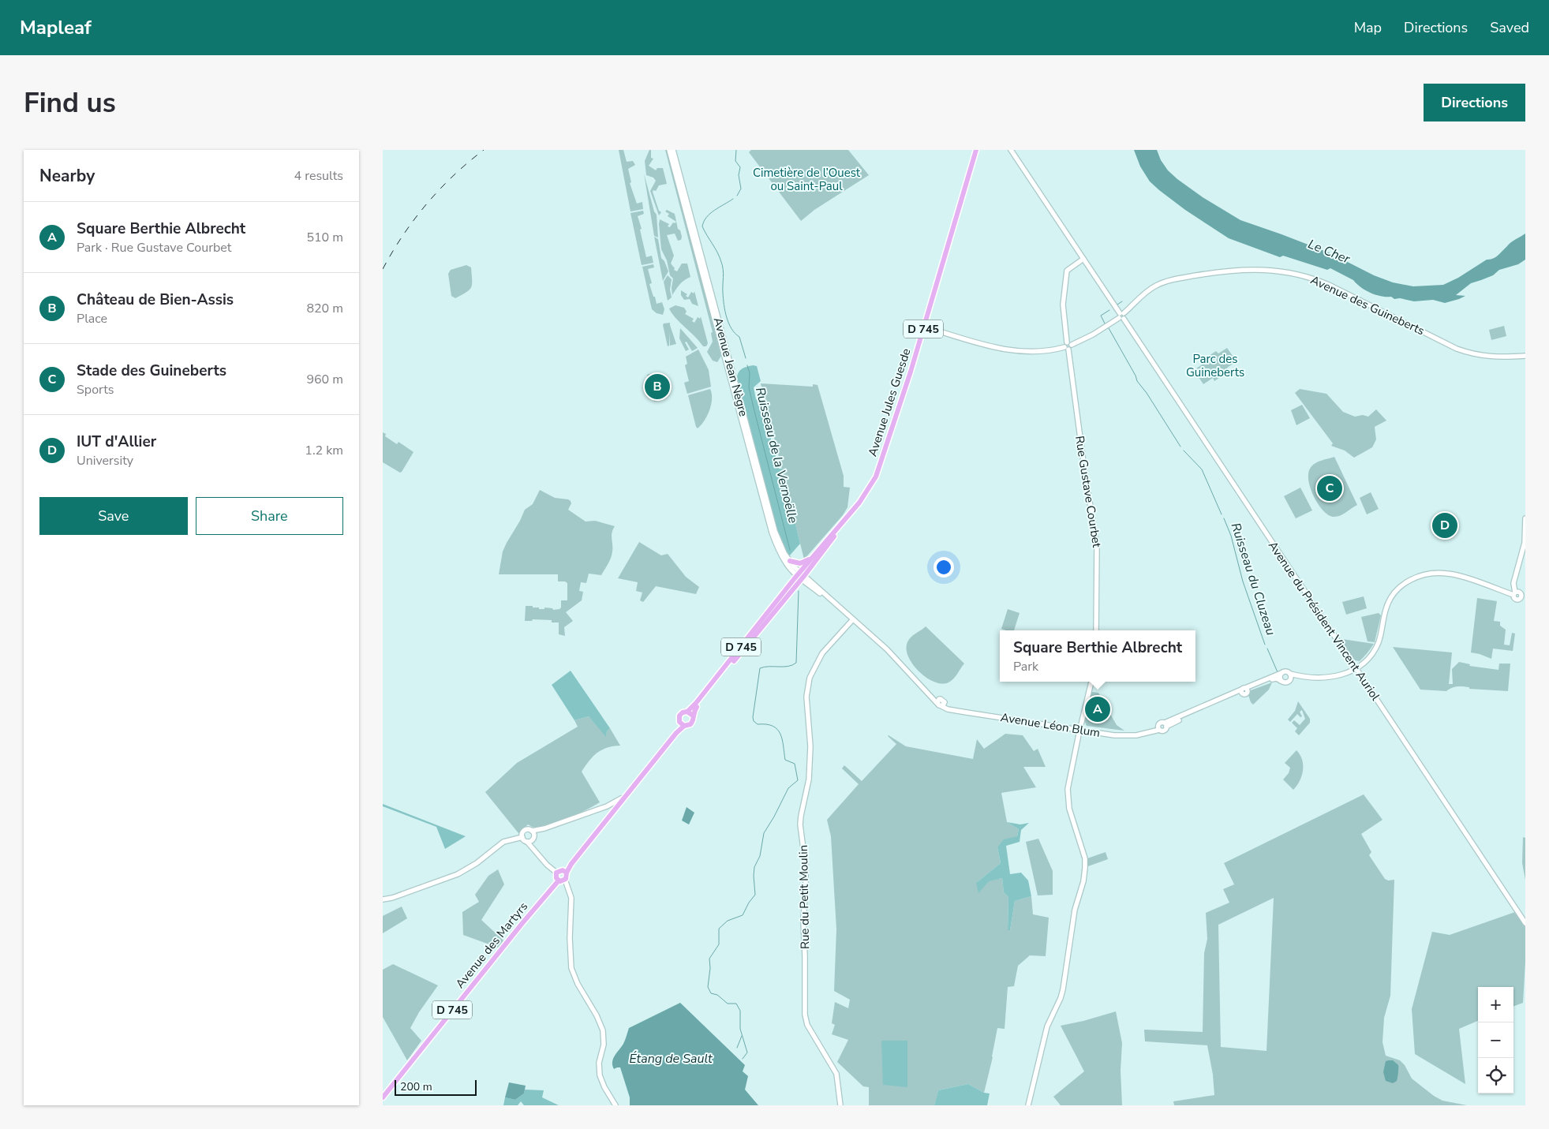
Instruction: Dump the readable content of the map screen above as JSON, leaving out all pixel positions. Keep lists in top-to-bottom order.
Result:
{
  "streets": {
    "main road": [
      "Avenue des Guineberts",
      "D 745",
      "Avenue Jean Nègre",
      "Avenue Jules Guesde",
      "Rue Gustave Courbet",
      "Avenue du Président Vincent Auriol",
      "Avenue Léon Blum",
      "Rue du Petit Moulin",
      "Avenue des Martyrs"
    ]
  },
  "crossings": [
    ["Avenue des Guineberts", "Avenue Jules Guesde"],
    ["Avenue des Guineberts", "Rue Gustave Courbet"],
    ["Avenue des Guineberts", "Avenue du Président Vincent Auriol"],
    ["D 745", "Avenue Jean Nègre"],
    ["D 745", "Avenue Jules Guesde"],
    ["D 745", "Avenue Léon Blum"],
    ["Avenue Jean Nègre", "Avenue Jules Guesde"],
    ["Avenue Jean Nègre", "Avenue Léon Blum"],
    ["Avenue Jules Guesde", "Avenue Léon Blum"],
    ["Rue Gustave Courbet", "Avenue du Président Vincent Auriol"],
    ["Avenue du Président Vincent Auriol", "Avenue Léon Blum"],
    ["Avenue Léon Blum", "Rue du Petit Moulin"]
  ],
  "water": [
    "Le Cher",
    "Ruisseau de la Vernoëlle",
    "Ruisseau du Cluzeau",
    "Étang de Sault"
  ],
  "parks": ["Cimetière de l’Ouest ou Saint-Paul", "Parc des Guineberts"],
  "scale_bar": "200 m",
  "page": {
    "header": "Mapleaf",
    "nav": ["Map", "Directions", "Saved"],
    "buttons": [
      "Directions",
      ["Save", "Share"]
    ],
    "title": "Find us",
    "heading": ["Nearby", "4 results"],
    "list": [
      {
        "mark": "A",
        "name": "Square Berthie Albrecht",
        "note": "Park · Rue Gustave Courbet",
        "value": "510 m"
      },
      {
        "mark": "B",
        "name": "Château de Bien-Assis",
        "note": "Place",
        "value": "820 m"
      },
      {
        "mark": "C",
        "name": "Stade des Guineberts",
        "note": "Sports",
        "value": "960 m"
      },
      {
        "mark": "D",
        "name": "IUT d'Allier",
        "note": "University",
        "value": "1.2 km"
      }
    ],
    "pins": [
      "B",
      "C",
      "D",
      "A"
    ],
    "popup": ["Square Berthie Albrecht", "Park"],
    "map_buttons": ["+", "−"],
    "scale": "200 m"
  }
}
